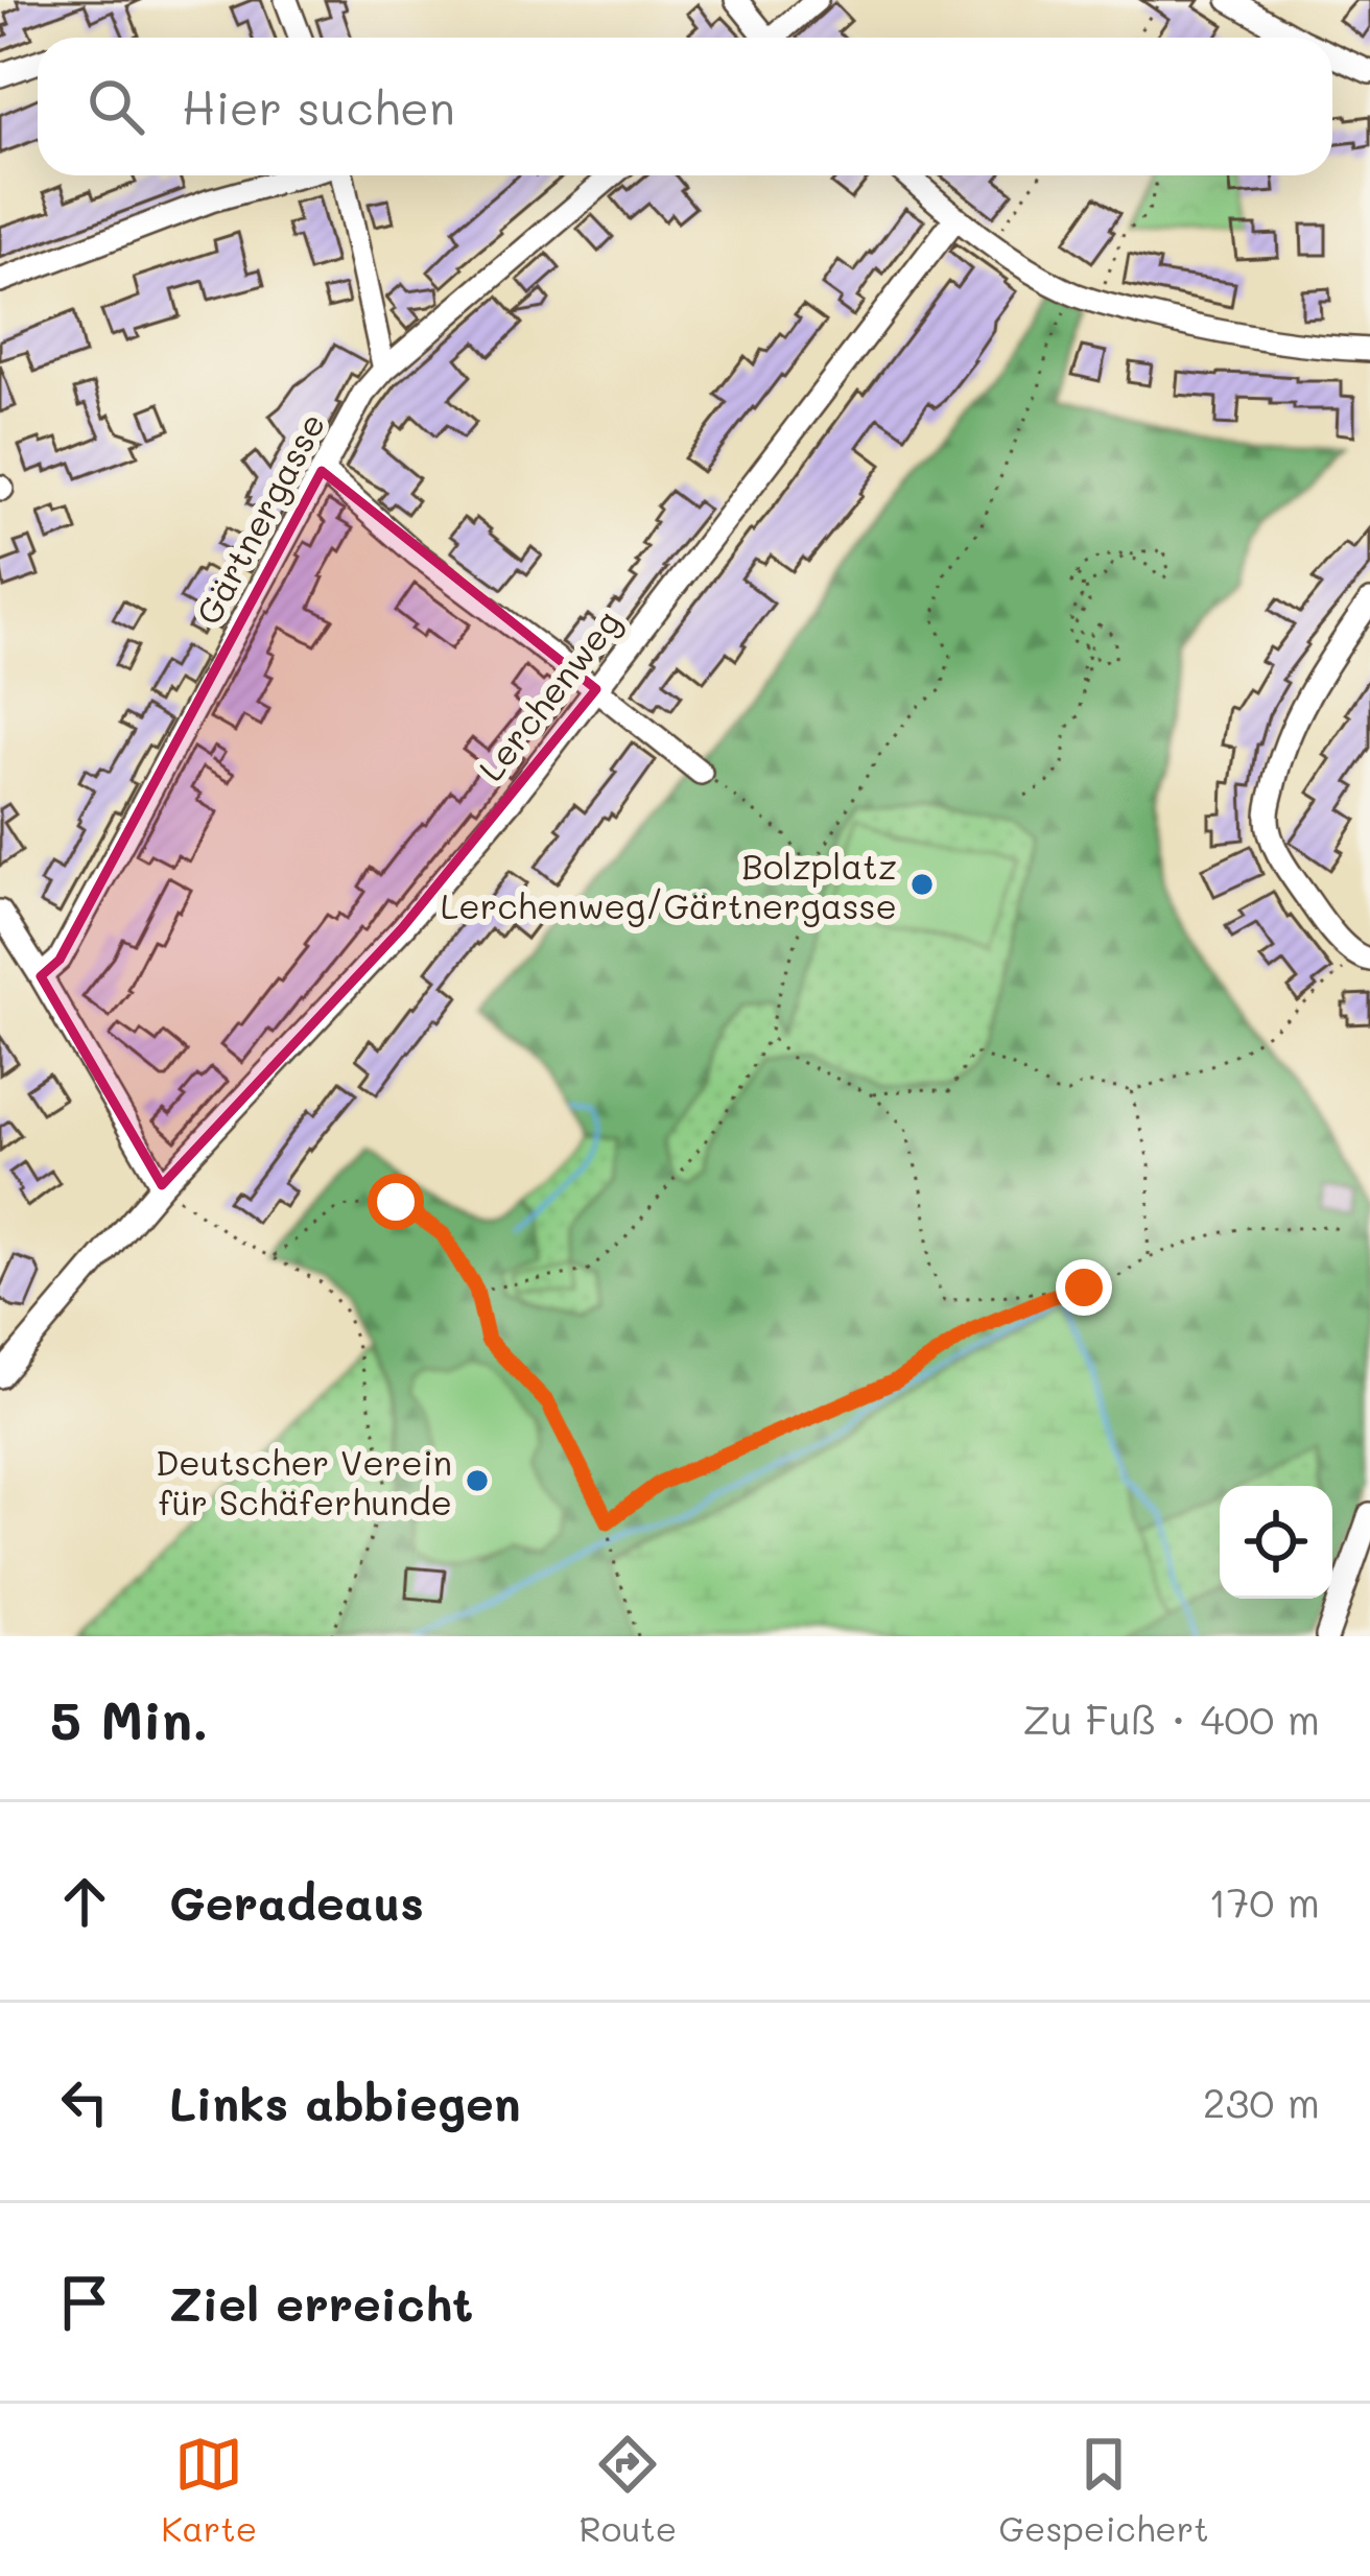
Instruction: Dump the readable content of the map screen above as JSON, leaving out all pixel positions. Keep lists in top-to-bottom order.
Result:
{
  "streets": {
    "street": ["Gärtnergasse", "Lerchenweg"]
  },
  "places": ["Bolzplatz Lerchenweg/Gärtnergasse", "Deutscher Verein für Schäferhunde"],
  "page": {
    "search": "Hier suchen",
    "heading": ["5 Min.", "Zu Fuß · 400 m"],
    "list": [
      ["Geradeaus", "170 m"],
      ["Links abbiegen", "230 m"],
      "Ziel erreicht"
    ],
    "nav": ["Karte", "Route", "Gespeichert"]
  }
}
